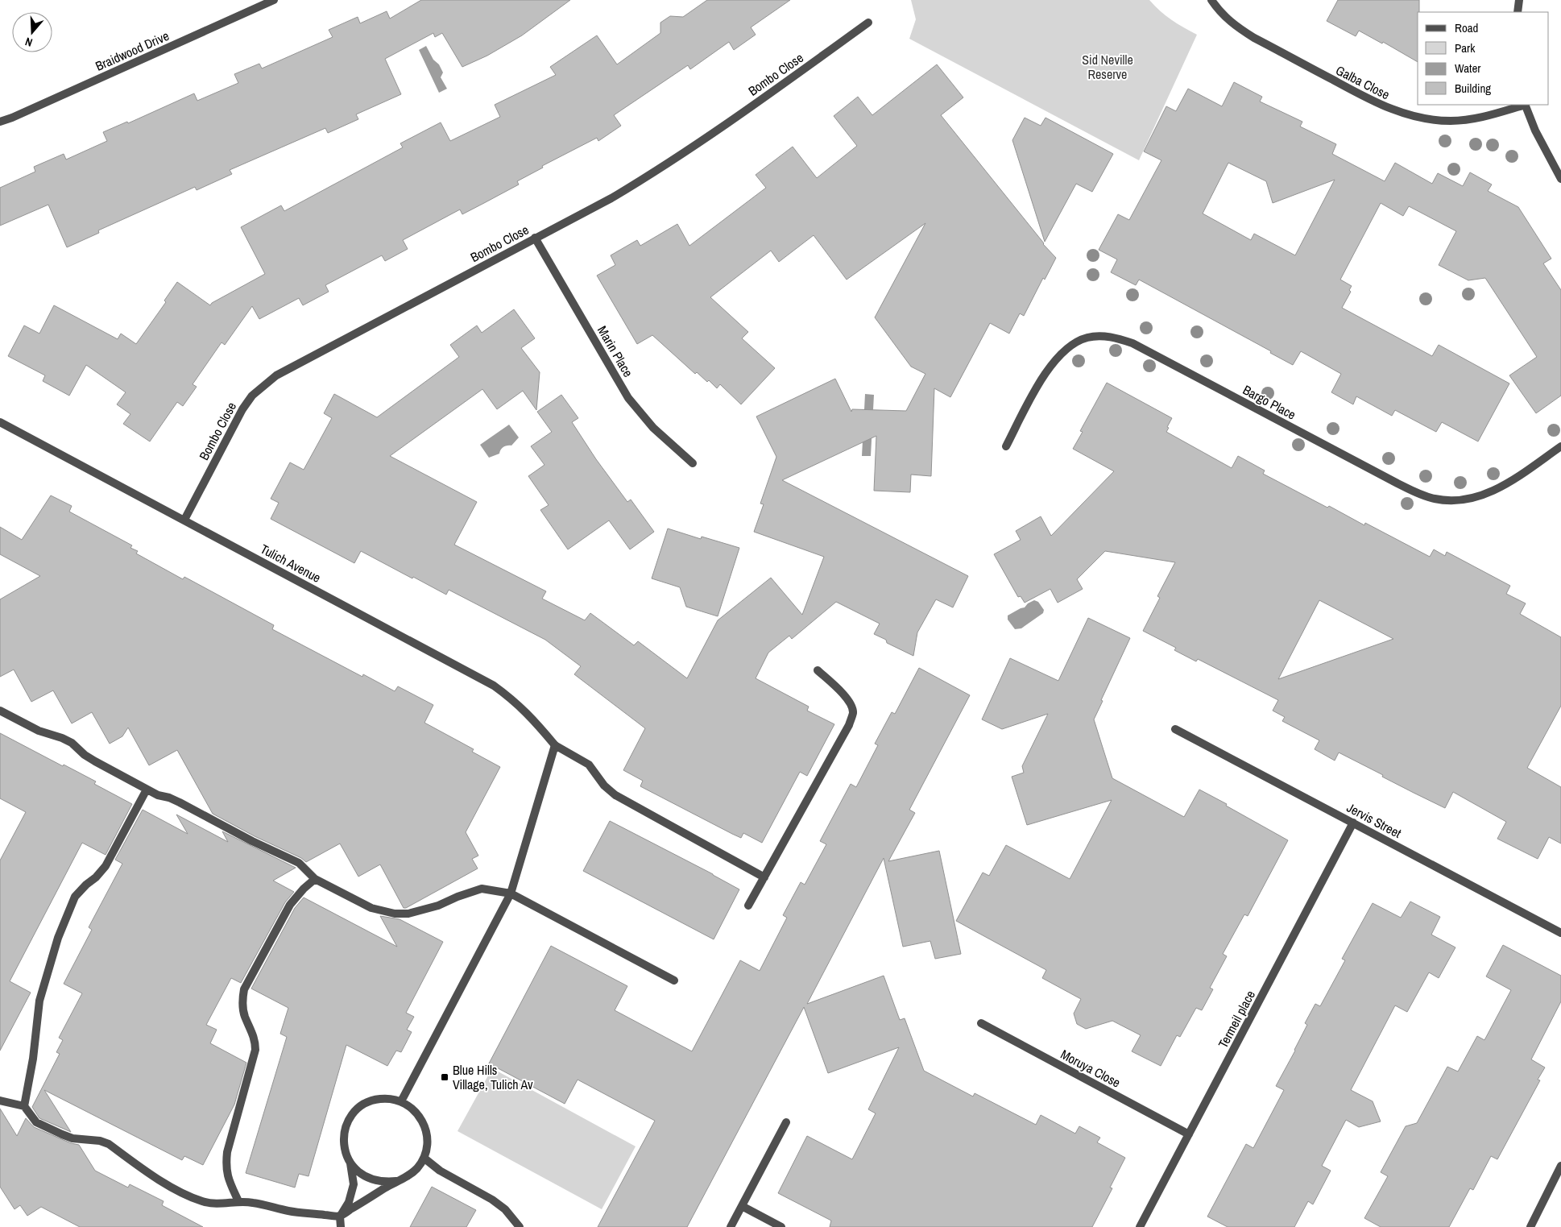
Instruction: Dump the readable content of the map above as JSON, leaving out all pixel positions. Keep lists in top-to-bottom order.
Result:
{
  "streets": {
    "street": [
      "Braidwood Drive",
      "Bombo Close",
      "Galba Close",
      "Marin Place",
      "Bargo Place",
      "Tulich Avenue",
      "Jervis Street",
      "Termeil place",
      "Moruya Close"
    ]
  },
  "crossings": [
    ["Bombo Close", "Marin Place"],
    ["Bombo Close", "Tulich Avenue"],
    ["Jervis Street", "Termeil place"],
    ["Termeil place", "Moruya Close"]
  ],
  "parks": ["Sid Neville Reserve"],
  "places": {
    "transit": ["Blue Hills Village, Tulich Av"]
  },
  "legend": [
    "Road",
    "Park",
    "Water",
    "Building"
  ],
  "north": "bottom"
}
